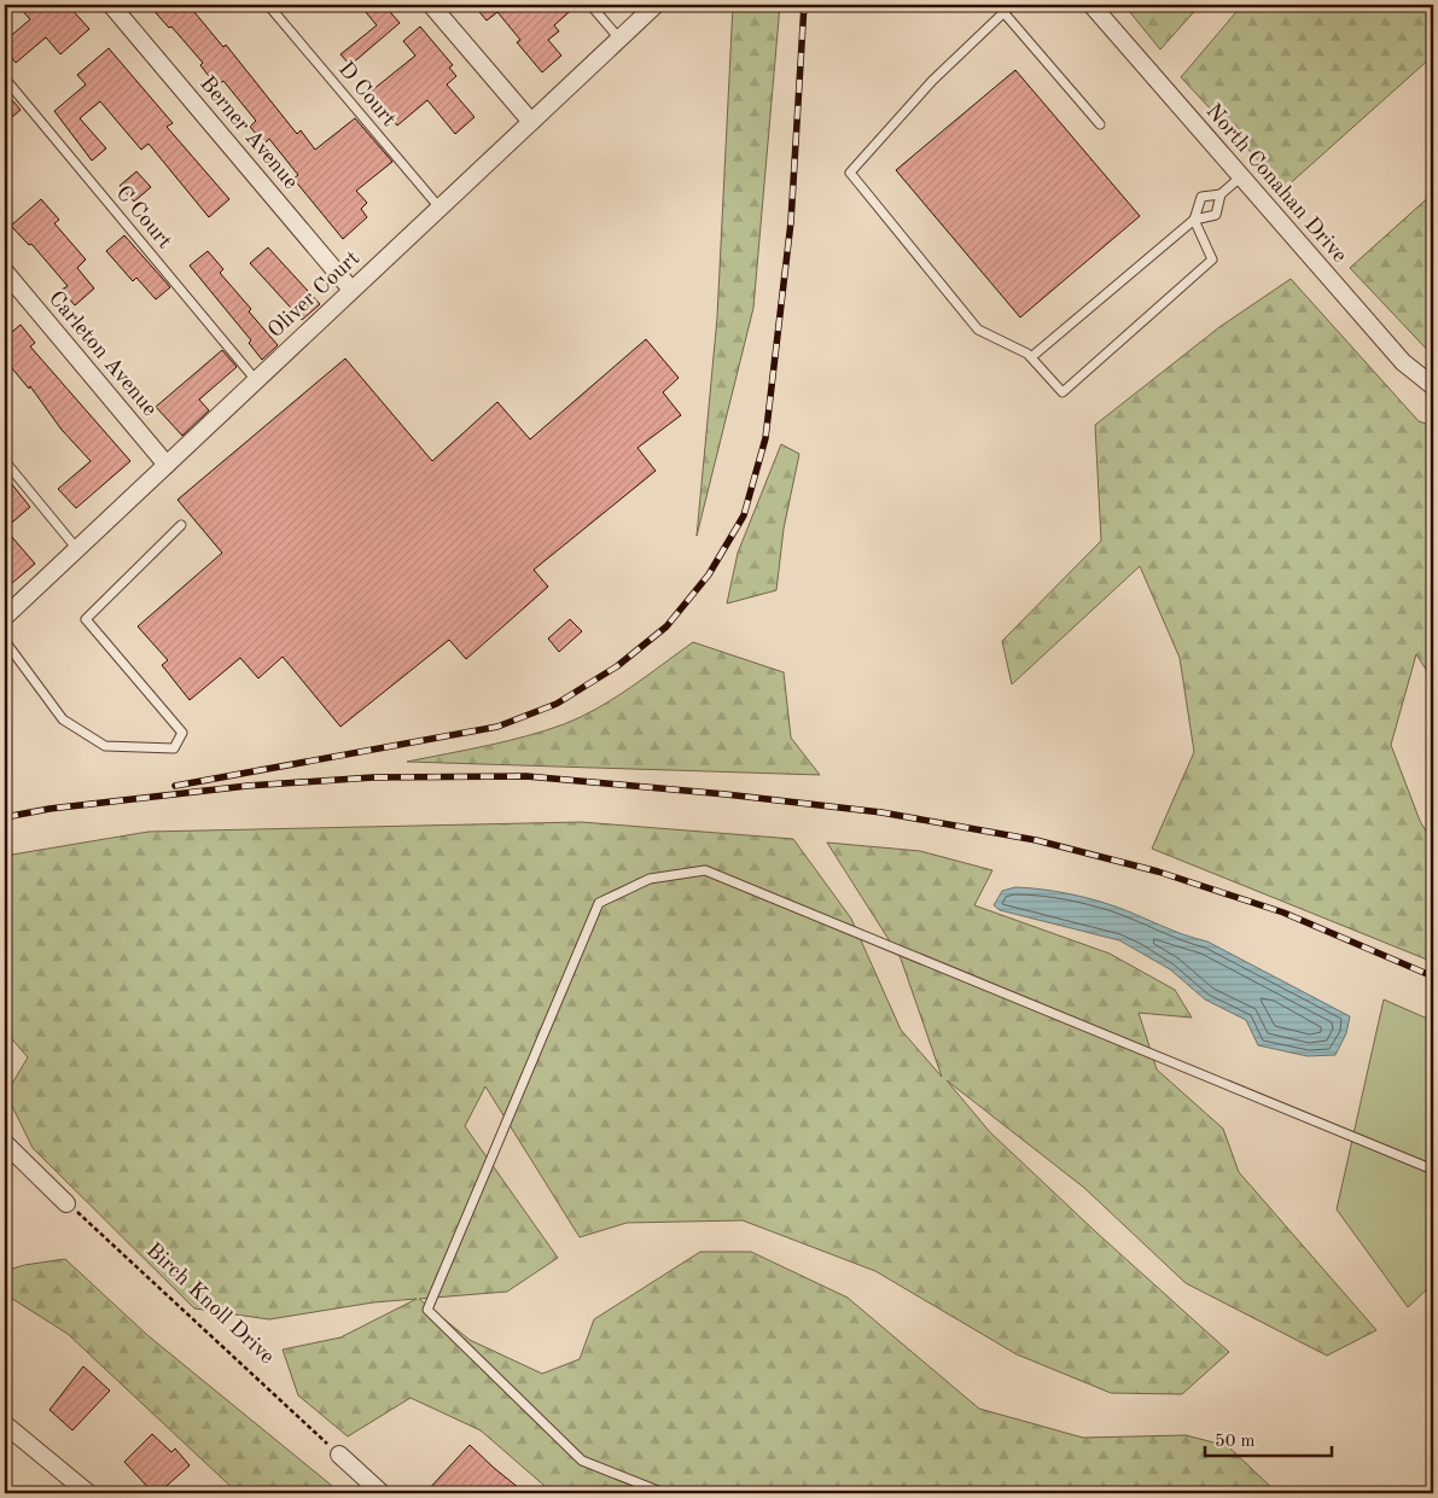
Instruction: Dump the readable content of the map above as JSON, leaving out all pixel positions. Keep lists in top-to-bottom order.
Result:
{
  "streets": {
    "street": [
      "Berner Avenue",
      "North Conahan Drive",
      "Oliver Court",
      "Carleton Avenue"
    ],
    "lane": ["D Court", "C Court"],
    "path": ["Birch Knoll Drive"]
  },
  "crossings": [
    ["D Court", "Oliver Court"],
    ["Berner Avenue", "Oliver Court"],
    ["C Court", "Oliver Court"],
    ["Oliver Court", "Carleton Avenue"]
  ],
  "scale_bar": "50 m"
}
